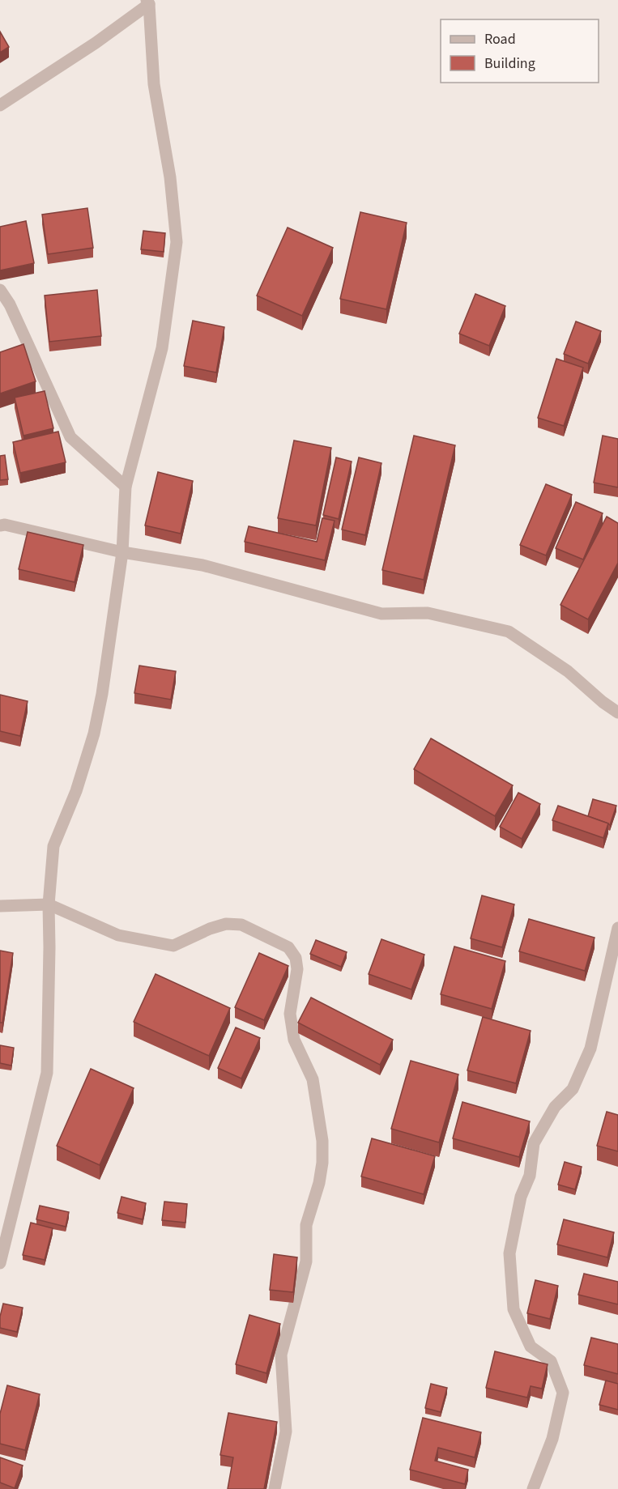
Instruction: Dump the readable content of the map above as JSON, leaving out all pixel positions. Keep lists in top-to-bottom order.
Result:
{
  "legend": ["Road", "Building"]
}
